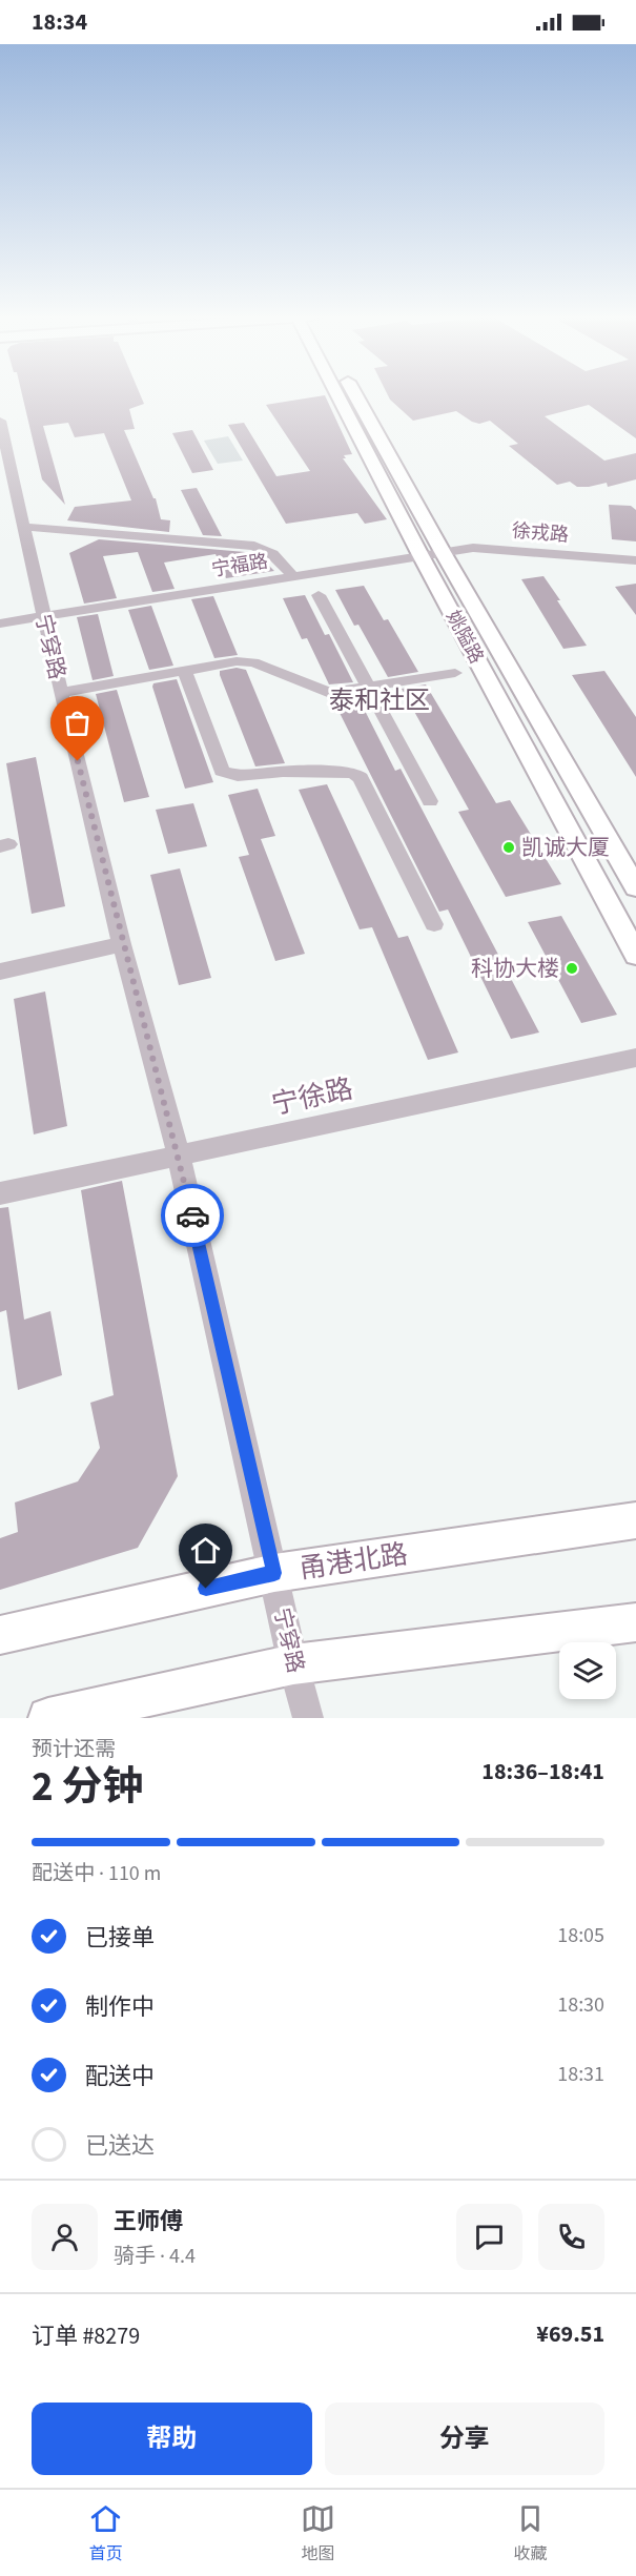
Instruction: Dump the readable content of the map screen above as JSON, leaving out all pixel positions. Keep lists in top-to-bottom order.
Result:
{
  "streets": {
    "main road": ["姚隘路", "甬港北路"],
    "street": [
      "徐戎路",
      "宁福路",
      "宁穿路",
      "宁徐路"
    ]
  },
  "crossings": [
    ["徐戎路", "宁福路"],
    ["徐戎路", "姚隘路"],
    ["宁福路", "姚隘路"],
    ["宁福路", "宁穿路"],
    ["宁穿路", "宁徐路"],
    ["宁穿路", "甬港北路"]
  ],
  "districts": ["泰和社区"],
  "places": ["凯诚大厦", "科协大楼"],
  "page": {
    "status": "18:34",
    "heading": ["2 分钟", "预计还需", "18:36–18:41"],
    "panel": [
      "王师傅",
      "骑手 · 4.4",
      "订单 #8279",
      "¥69.51"
    ],
    "bar": "配送中 · 110 m",
    "list": [
      ["已接单", "18:05"],
      ["制作中", "18:30"],
      ["配送中", "18:31"],
      "已送达"
    ],
    "buttons": ["帮助", "分享"],
    "tabs": ["首页", "地图", "收藏"]
  }
}
